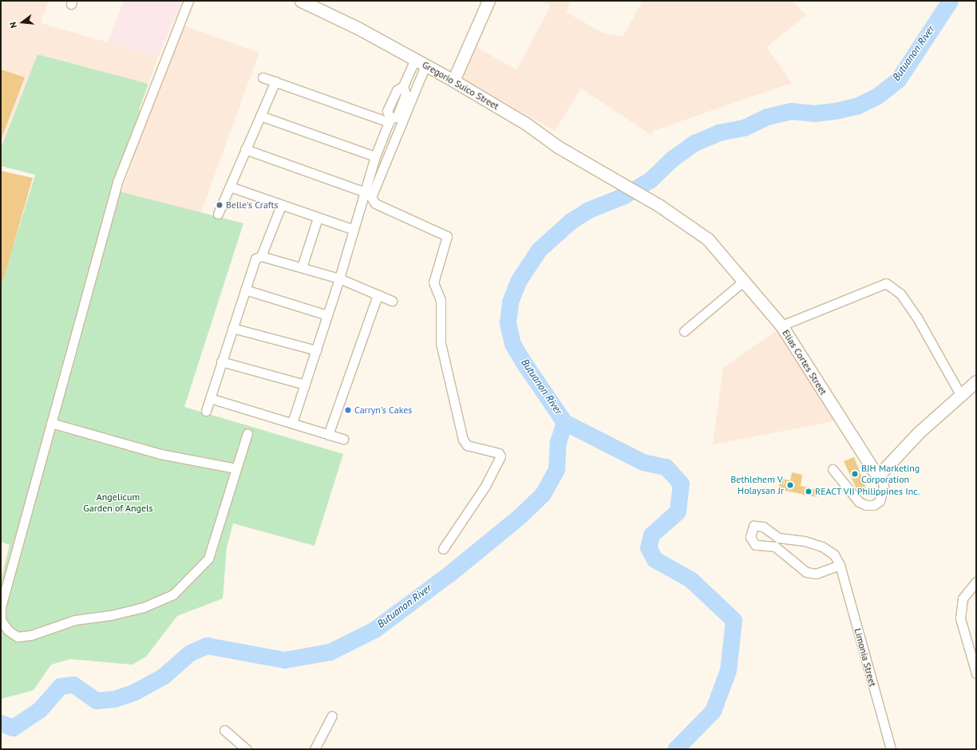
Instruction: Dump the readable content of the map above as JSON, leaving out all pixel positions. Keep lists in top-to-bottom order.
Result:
{
  "streets": {
    "street": ["Gregorio Suico Street", "Elias Cortes Street", "Limonia Street"]
  },
  "crossings": [
    ["Gregorio Suico Street", "Elias Cortes Street"]
  ],
  "water": ["Butuanon River"],
  "parks": ["Angelicum Garden of Angels"],
  "places": [
    "Belle's Crafts",
    "Carryn's Cakes",
    "BJH Marketing Corporation",
    "Bethlehem V. Holaysan Jr",
    "REACT VII Philippines Inc."
  ],
  "north": "left"
}
